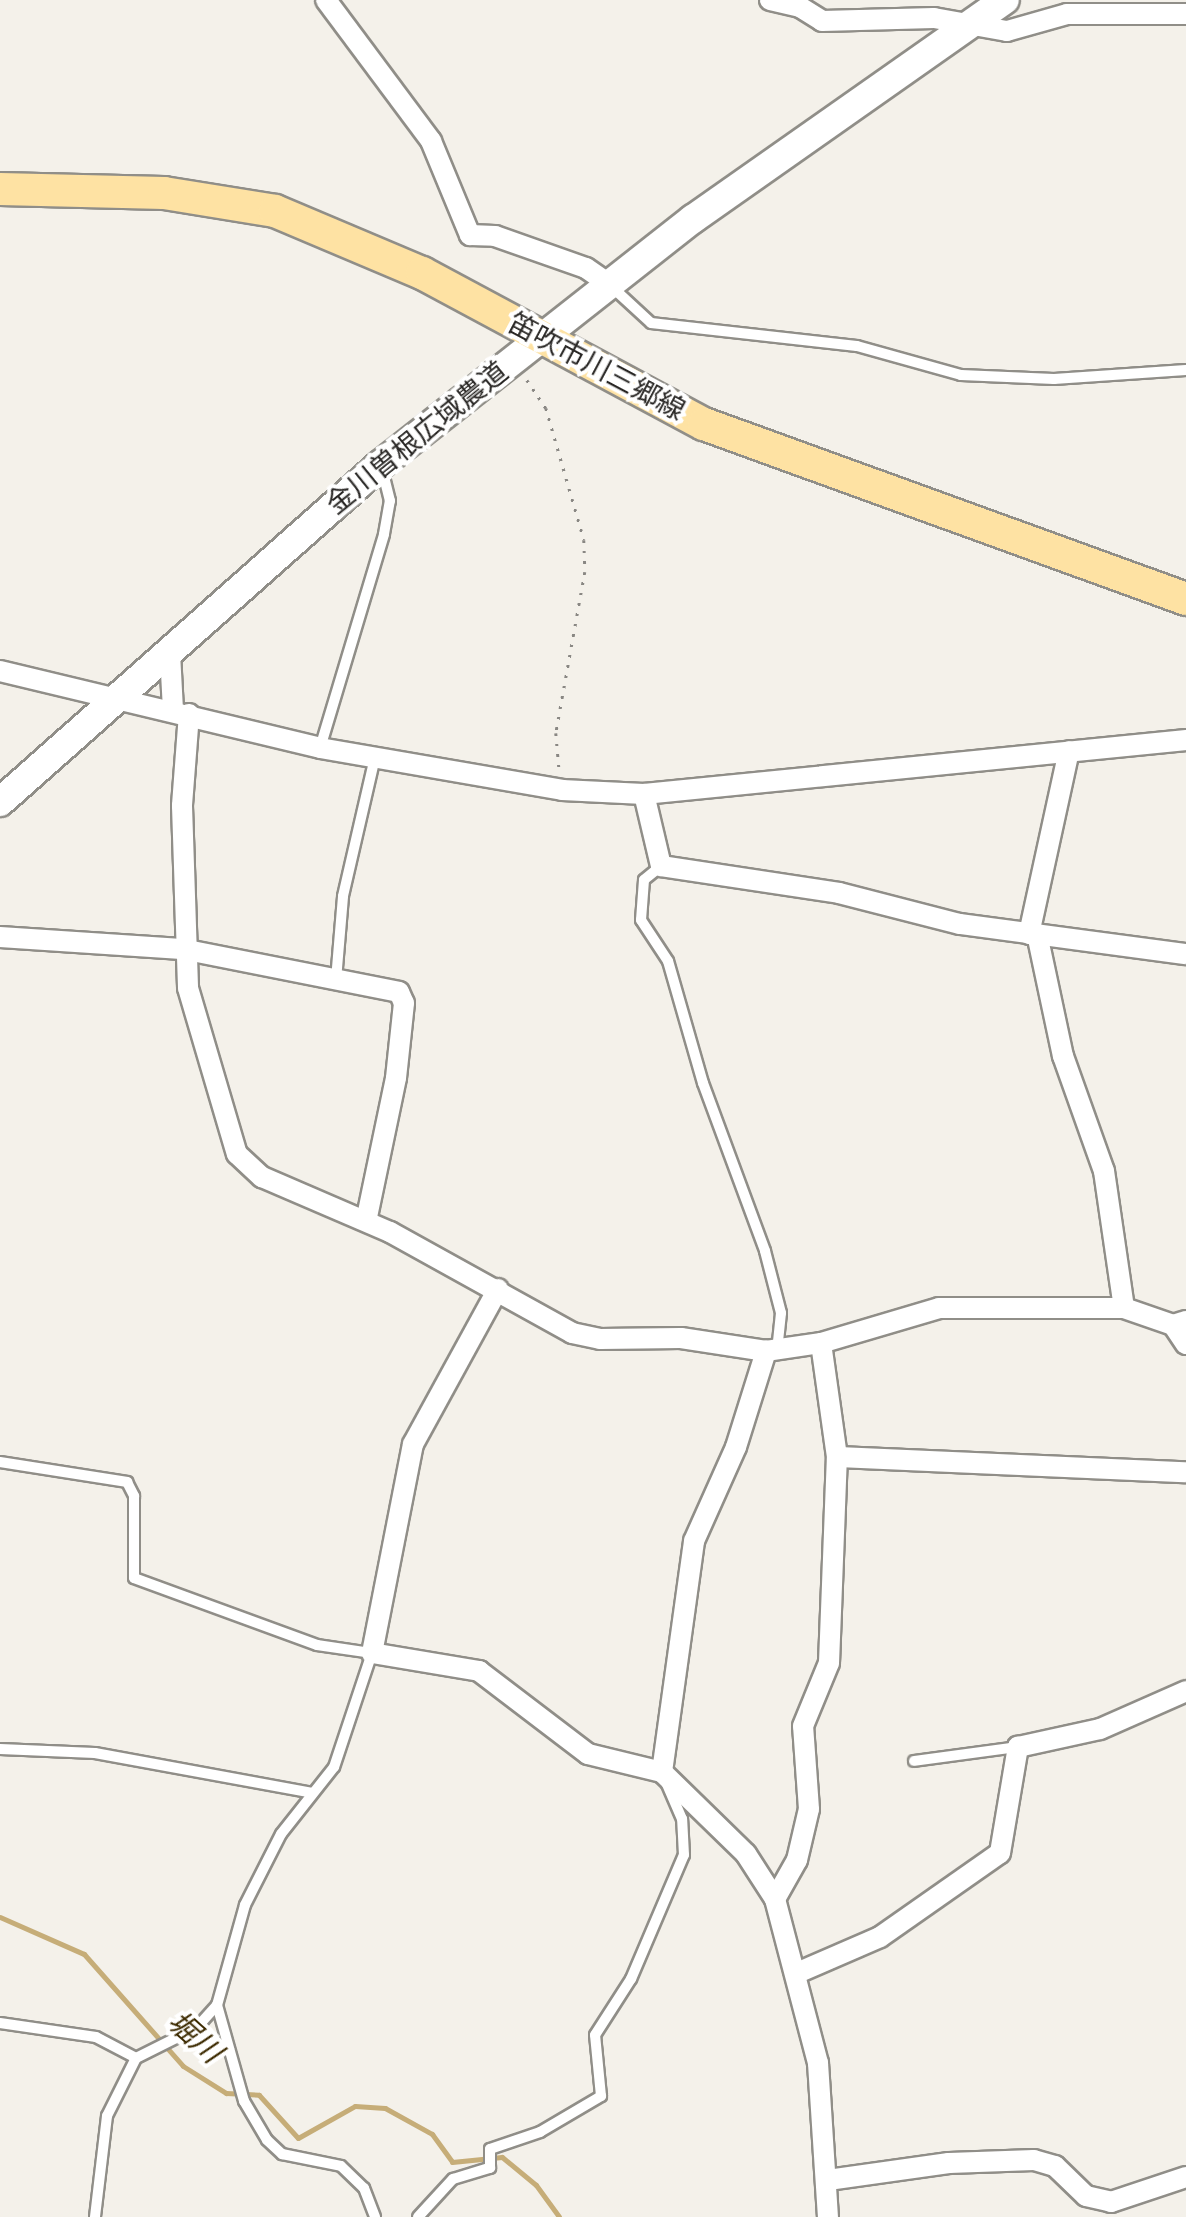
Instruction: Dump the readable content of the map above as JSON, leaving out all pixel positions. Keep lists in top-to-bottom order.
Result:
{
  "streets": {
    "main road": ["笛吹市川三郷線"],
    "street": ["金川曽根広域農道"]
  },
  "crossings": [
    ["笛吹市川三郷線", "金川曽根広域農道"]
  ],
  "water": ["堀川"]
}
